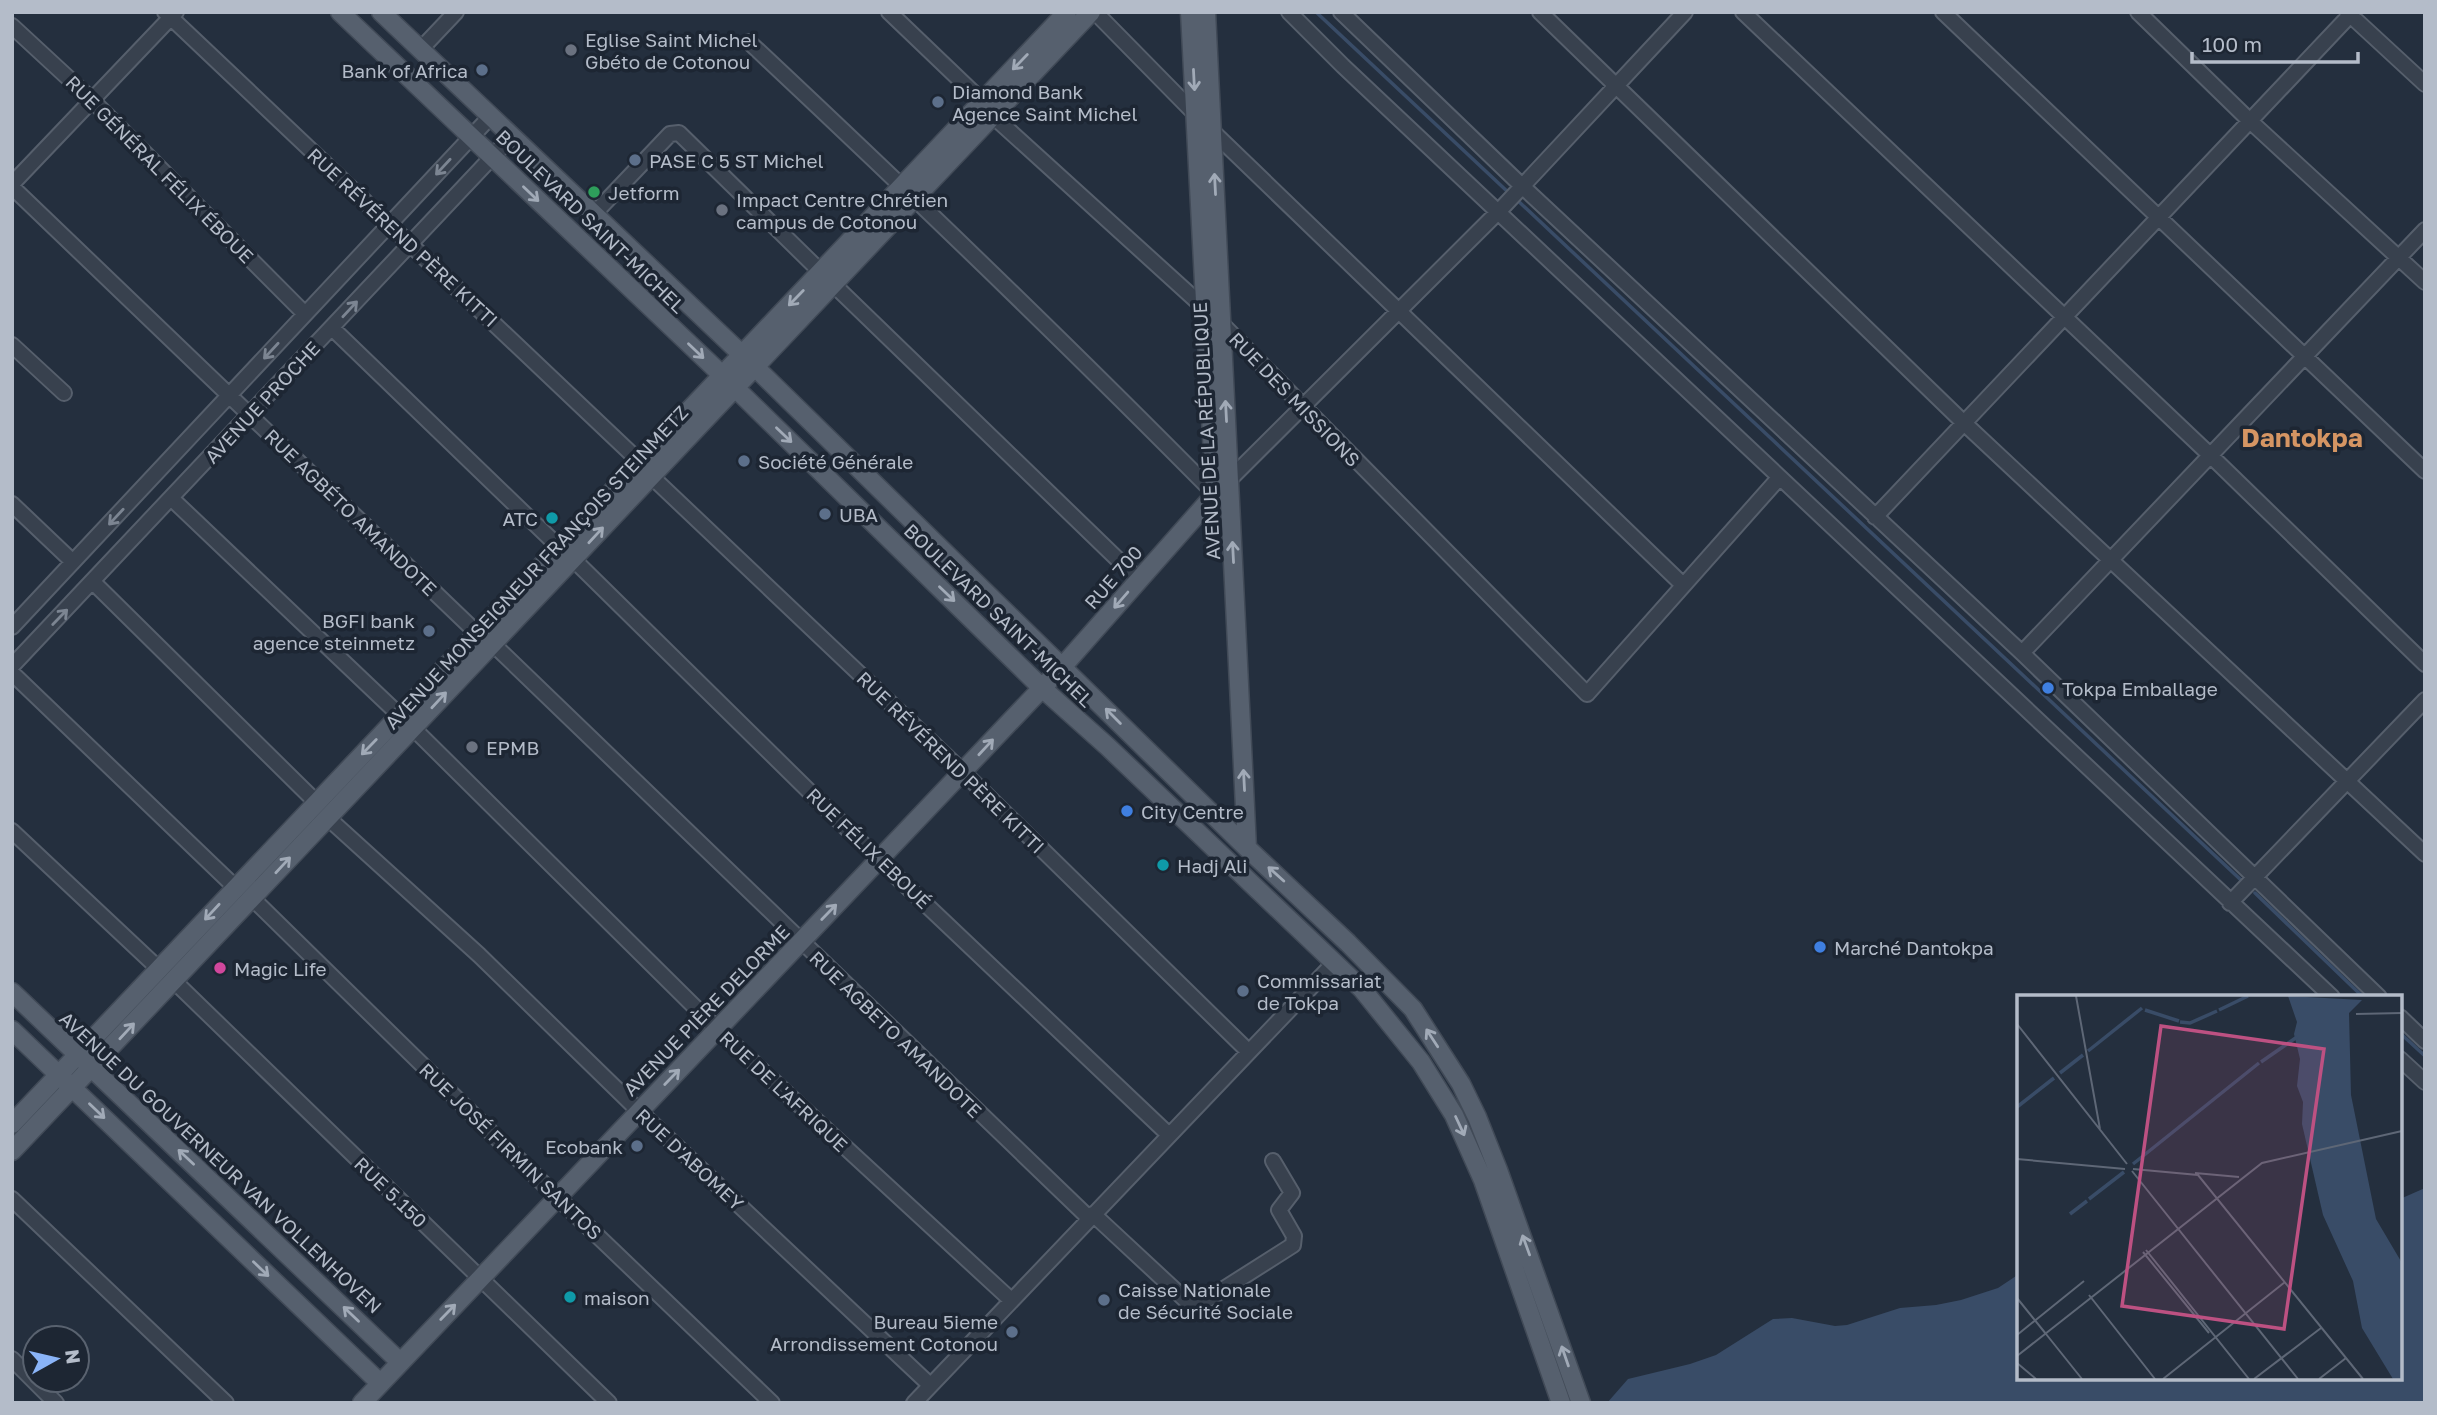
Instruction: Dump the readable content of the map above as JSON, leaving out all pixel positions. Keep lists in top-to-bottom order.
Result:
{
  "streets": {
    "main road": [
      "BOULEVARD SAINT-MICHEL",
      "AVENUE DE LA RÉPUBLIQUE",
      "AVENUE MONSEIGNEUR FRANÇOIS STEINMETZ",
      "RUE 700",
      "AVENUE PIÈRE DELORME",
      "AVENUE DU GOUVERNEUR VAN VOLLENHOVEN"
    ],
    "street": [
      "RUE GÉNÉRAL FÉLIX ÉBOUE",
      "RUE RÉVÉREND PÈRE KITTI",
      "RUE DES MISSIONS",
      "AVENUE PROCHE",
      "RUE AGBÉTO AMANDOTE",
      "RUE FÉLIX EBOUÉ",
      "RUE AGBETO AMANDOTE",
      "RUE DE L'AFRIQUE",
      "RUE JOSÉ FIRMIN SANTOS",
      "RUE D'ABOMEY",
      "RUE 5.150"
    ]
  },
  "crossings": [
    ["RUE GÉNÉRAL FÉLIX ÉBOUE", "AVENUE PROCHE"],
    ["BOULEVARD SAINT-MICHEL", "AVENUE PROCHE"],
    ["BOULEVARD SAINT-MICHEL", "AVENUE DE LA RÉPUBLIQUE"],
    ["BOULEVARD SAINT-MICHEL", "AVENUE MONSEIGNEUR FRANÇOIS STEINMETZ"],
    ["BOULEVARD SAINT-MICHEL", "RUE 700"],
    ["BOULEVARD SAINT-MICHEL", "AVENUE PIÈRE DELORME"],
    ["RUE RÉVÉREND PÈRE KITTI", "AVENUE PROCHE"],
    ["RUE RÉVÉREND PÈRE KITTI", "AVENUE MONSEIGNEUR FRANÇOIS STEINMETZ"],
    ["RUE RÉVÉREND PÈRE KITTI", "AVENUE PIÈRE DELORME"],
    ["RUE DES MISSIONS", "AVENUE DE LA RÉPUBLIQUE"],
    ["RUE DES MISSIONS", "AVENUE MONSEIGNEUR FRANÇOIS STEINMETZ"],
    ["AVENUE PROCHE", "RUE AGBÉTO AMANDOTE"],
    ["AVENUE PROCHE", "RUE DE L'AFRIQUE"],
    ["AVENUE DE LA RÉPUBLIQUE", "RUE 700"],
    ["RUE AGBÉTO AMANDOTE", "AVENUE MONSEIGNEUR FRANÇOIS STEINMETZ"],
    ["AVENUE MONSEIGNEUR FRANÇOIS STEINMETZ", "RUE FÉLIX EBOUÉ"],
    ["AVENUE MONSEIGNEUR FRANÇOIS STEINMETZ", "RUE AGBETO AMANDOTE"],
    ["AVENUE MONSEIGNEUR FRANÇOIS STEINMETZ", "RUE DE L'AFRIQUE"],
    ["AVENUE MONSEIGNEUR FRANÇOIS STEINMETZ", "RUE JOSÉ FIRMIN SANTOS"],
    ["AVENUE MONSEIGNEUR FRANÇOIS STEINMETZ", "RUE D'ABOMEY"],
    ["AVENUE MONSEIGNEUR FRANÇOIS STEINMETZ", "AVENUE DU GOUVERNEUR VAN VOLLENHOVEN"],
    ["AVENUE MONSEIGNEUR FRANÇOIS STEINMETZ", "RUE 5.150"],
    ["RUE 700", "AVENUE PIÈRE DELORME"],
    ["RUE FÉLIX EBOUÉ", "AVENUE PIÈRE DELORME"],
    ["AVENUE PIÈRE DELORME", "RUE AGBETO AMANDOTE"],
    ["AVENUE PIÈRE DELORME", "RUE DE L'AFRIQUE"],
    ["AVENUE PIÈRE DELORME", "RUE JOSÉ FIRMIN SANTOS"],
    ["AVENUE PIÈRE DELORME", "RUE D'ABOMEY"],
    ["AVENUE PIÈRE DELORME", "AVENUE DU GOUVERNEUR VAN VOLLENHOVEN"],
    ["AVENUE PIÈRE DELORME", "RUE 5.150"]
  ],
  "one_way": ["RUE 700", "AVENUE PIÈRE DELORME"],
  "districts": ["Dantokpa"],
  "places": [
    "Eglise Saint Michel Gbéto de Cotonou",
    "Bank of Africa",
    "Diamond Bank Agence Saint Michel",
    "PASE C 5 ST Michel",
    "Jetform",
    "Impact Centre Chrétien campus de Cotonou",
    "Société Générale",
    "UBA",
    "ATC",
    "BGFI bank agence steinmetz",
    "Tokpa Emballage",
    "EPMB",
    "City Centre",
    "Hadj Ali",
    "Marché Dantokpa",
    "Magic Life",
    "Commissariat de Tokpa",
    "Ecobank",
    "maison",
    "Caisse Nationale de Sécurité Sociale",
    "Bureau 5ieme Arrondissement Cotonou"
  ],
  "scale_bar": "100 m",
  "north": "right"
}
